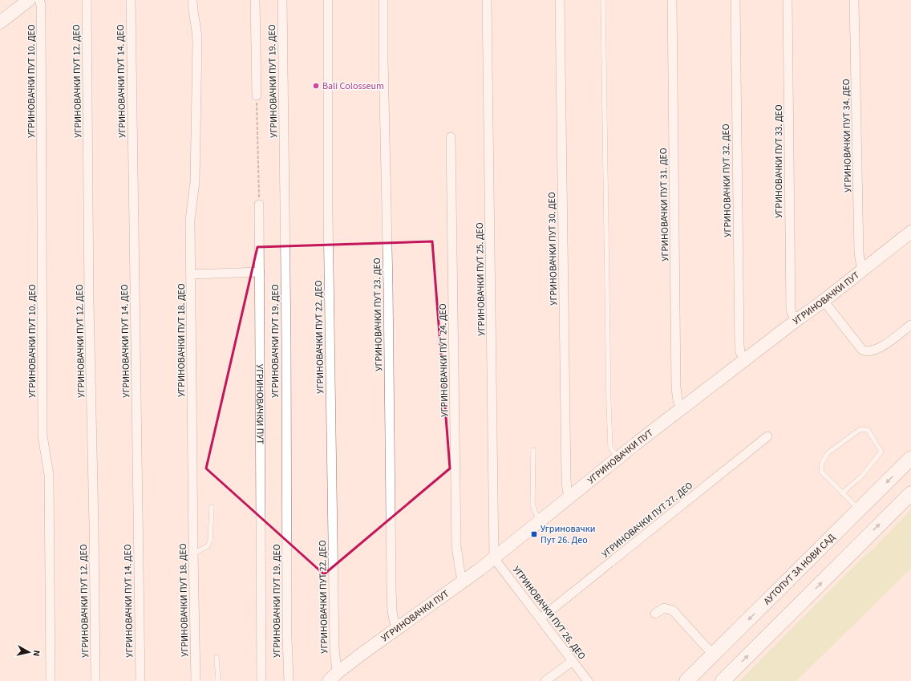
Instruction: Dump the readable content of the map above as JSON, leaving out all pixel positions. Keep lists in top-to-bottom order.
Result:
{
  "streets": {
    "main road": ["АУТОПУТ ЗА НОВИ САД"],
    "street": [
      "УГРИНОВАЧКИ ПУТ 10. ДЕО",
      "УГРИНОВАЧКИ ПУТ 12. ДЕО",
      "УГРИНОВАЧКИ ПУТ 14. ДЕО",
      "УГРИНОВАЧКИ ПУТ 19. ДЕО",
      "УГРИНОВАЧКИ ПУТ 34. ДЕО",
      "УГРИНОВАЧКИ ПУТ 33. ДЕО",
      "УГРИНОВАЧКИ ПУТ 32. ДЕО",
      "УГРИНОВАЧКИ ПУТ 31. ДЕО",
      "УГРИНОВАЧКИ ПУТ 30. ДЕО",
      "УГРИНОВАЧКИ ПУТ 25. ДЕО",
      "УГРИНОВАЧКИ ПУТ",
      "УГРИНОВАЧКИ ПУТ 23. ДЕО",
      "УГРИНОВАЧКИ ПУТ 22. ДЕО",
      "УГРИНОВАЧКИ ПУТ 18. ДЕО",
      "УГРИНОВАЧКИ ПУТ 24. ДЕО",
      "УГРИНОВАЧКИ ПУТ 27. ДЕО",
      "УГРИНОВАЧКИ ПУТ 26. ДЕО"
    ]
  },
  "crossings": [
    ["УГРИНОВАЧКИ ПУТ 34. ДЕО", "УГРИНОВАЧКИ ПУТ"],
    ["УГРИНОВАЧКИ ПУТ 33. ДЕО", "УГРИНОВАЧКИ ПУТ"],
    ["УГРИНОВАЧКИ ПУТ 32. ДЕО", "УГРИНОВАЧКИ ПУТ"],
    ["УГРИНОВАЧКИ ПУТ 31. ДЕО", "УГРИНОВАЧКИ ПУТ"],
    ["УГРИНОВАЧКИ ПУТ 30. ДЕО", "УГРИНОВАЧКИ ПУТ"],
    ["УГРИНОВАЧКИ ПУТ 25. ДЕО", "УГРИНОВАЧКИ ПУТ"],
    ["УГРИНОВАЧКИ ПУТ 25. ДЕО", "УГРИНОВАЧКИ ПУТ 26. ДЕО"],
    ["УГРИНОВАЧКИ ПУТ", "УГРИНОВАЧКИ ПУТ 23. ДЕО"],
    ["УГРИНОВАЧКИ ПУТ", "УГРИНОВАЧКИ ПУТ 22. ДЕО"],
    ["УГРИНОВАЧКИ ПУТ", "УГРИНОВАЧКИ ПУТ 24. ДЕО"],
    ["УГРИНОВАЧКИ ПУТ", "УГРИНОВАЧКИ ПУТ 26. ДЕО"],
    ["УГРИНОВАЧКИ ПУТ 27. ДЕО", "УГРИНОВАЧКИ ПУТ 26. ДЕО"]
  ],
  "places": {
    "other": ["Bali Colosseum"],
    "transit": ["Угриновачки Пут 26. Део"]
  },
  "north": "right"
}
